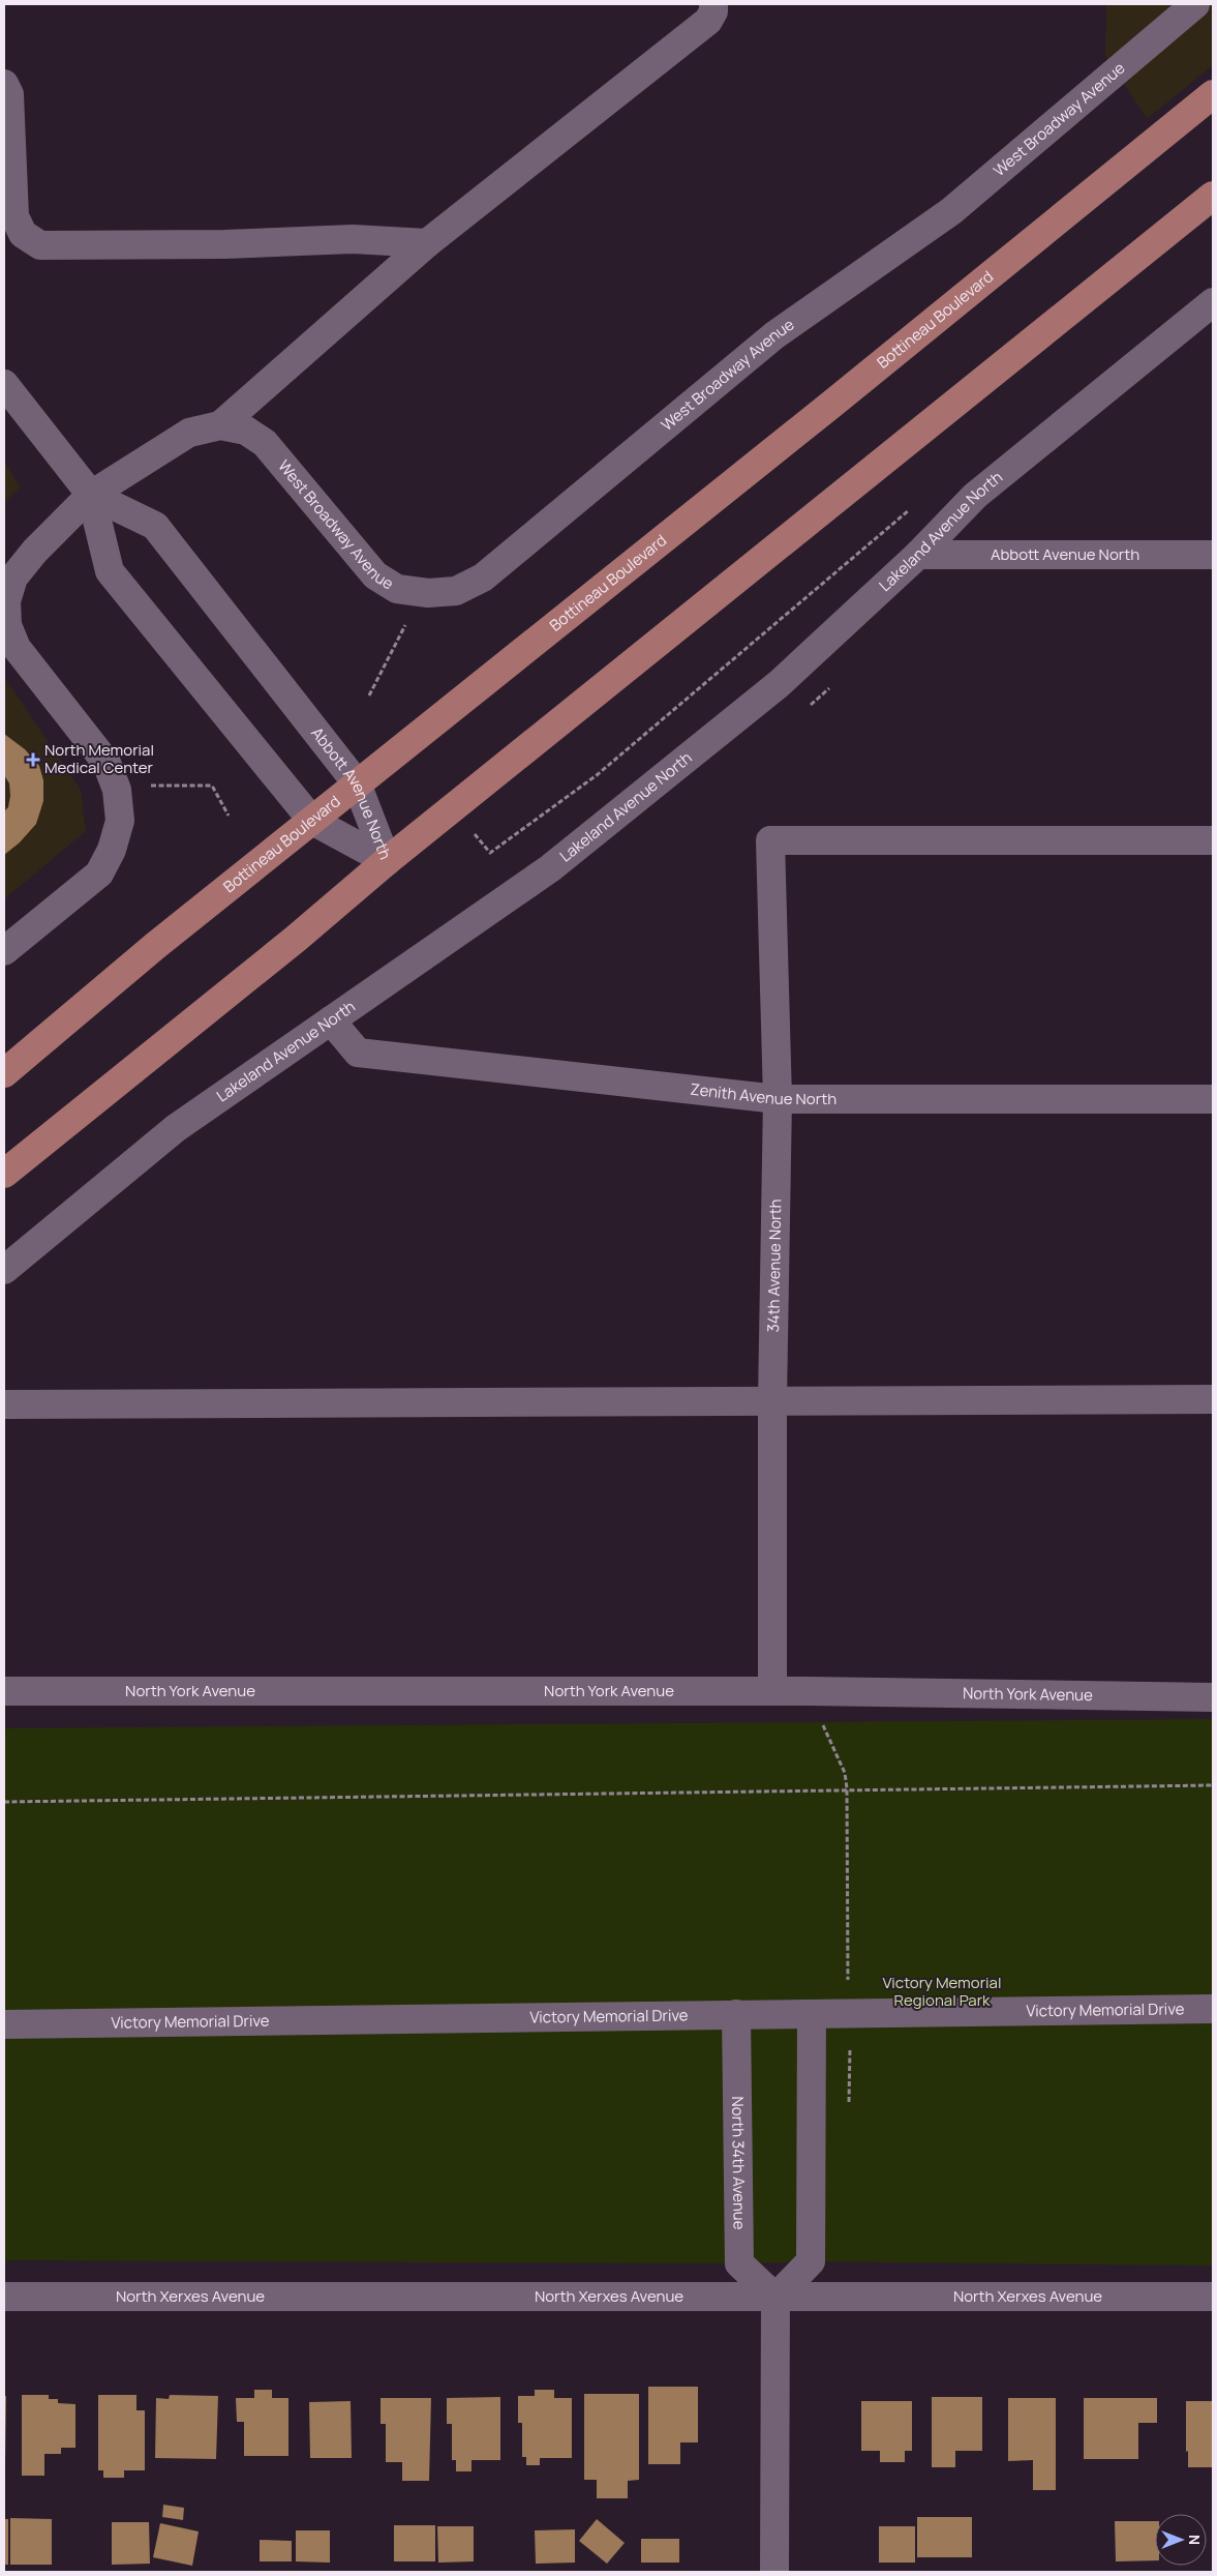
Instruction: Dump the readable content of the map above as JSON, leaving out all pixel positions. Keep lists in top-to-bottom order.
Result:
{
  "streets": {
    "main road": ["Bottineau Boulevard"],
    "street": [
      "West Broadway Avenue",
      "Lakeland Avenue North",
      "Abbott Avenue North",
      "Zenith Avenue North",
      "34th Avenue North",
      "North York Avenue",
      "Victory Memorial Drive",
      "North 34th Avenue",
      "North Xerxes Avenue"
    ]
  },
  "crossings": [
    ["West Broadway Avenue", "Abbott Avenue North"],
    ["Bottineau Boulevard", "Abbott Avenue North"],
    ["Lakeland Avenue North", "Abbott Avenue North"],
    ["Lakeland Avenue North", "Zenith Avenue North"],
    ["Zenith Avenue North", "34th Avenue North"],
    ["34th Avenue North", "North York Avenue"],
    ["Victory Memorial Drive", "North 34th Avenue"],
    ["North 34th Avenue", "North Xerxes Avenue"]
  ],
  "parks": ["Victory Memorial Regional Park"],
  "places": {
    "health": ["North Memorial Medical Center"]
  },
  "north": "right"
}
